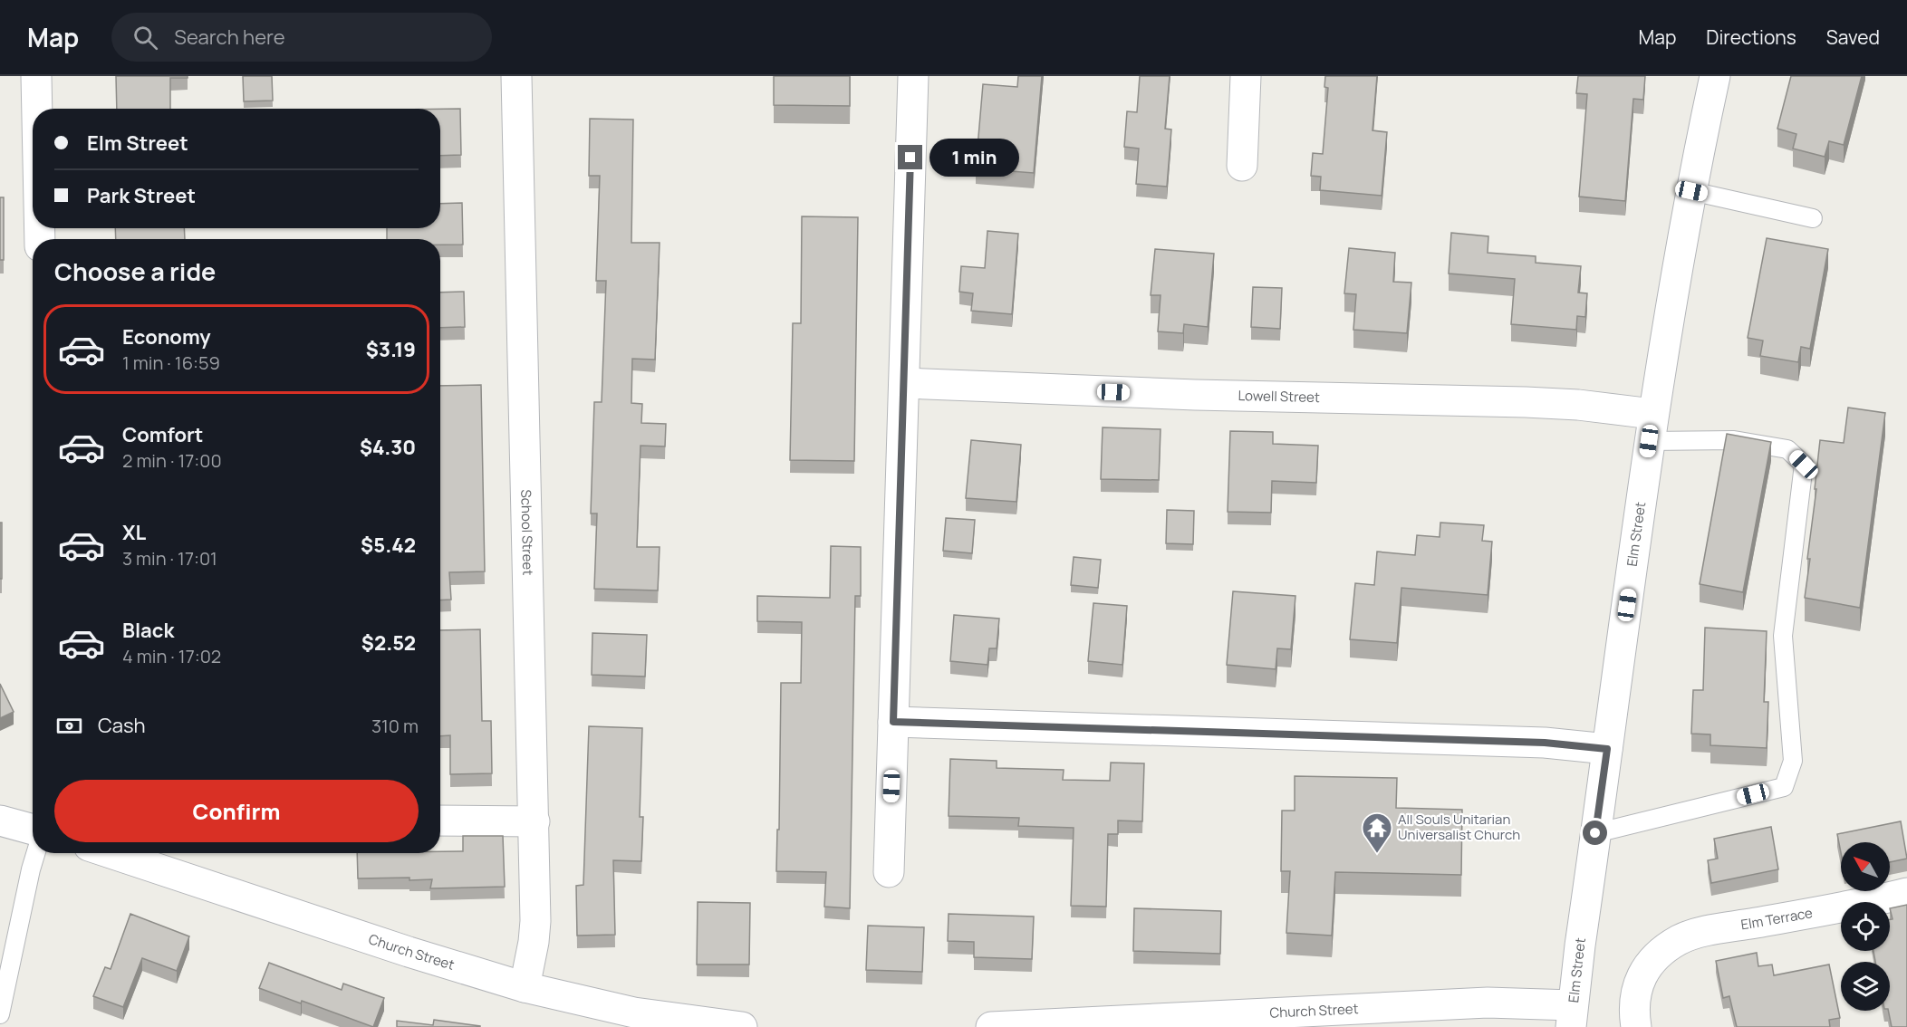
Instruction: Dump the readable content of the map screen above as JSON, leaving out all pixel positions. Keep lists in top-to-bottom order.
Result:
{
  "streets": {
    "street": [
      "Lowell Street",
      "School Street",
      "Elm Street",
      "Elm Terrace",
      "Church Street"
    ]
  },
  "crossings": [
    ["Lowell Street", "Elm Street"],
    ["School Street", "Church Street"],
    ["Elm Street", "Church Street"]
  ],
  "places": {
    "temple": ["All Souls Unitarian Universalist Church"]
  },
  "north": "top left",
  "page": {
    "header": "Map",
    "search": "Search here",
    "nav": ["Map", "Directions", "Saved"],
    "banner": ["Elm Street", "Park Street"],
    "bubble": "1 min",
    "heading": "Choose a ride",
    "list": [
      {
        "name": "Economy",
        "note": "1 min · 16:59",
        "value": "$3.19"
      },
      {
        "name": "Comfort",
        "note": "2 min · 17:00",
        "value": "$4.30"
      },
      {
        "name": "XL",
        "note": "3 min · 17:01",
        "value": "$5.42"
      },
      {
        "name": "Black",
        "note": "4 min · 17:02",
        "value": "$2.52"
      }
    ],
    "pay": ["Cash", "310 m"],
    "buttons": "Confirm"
  }
}
